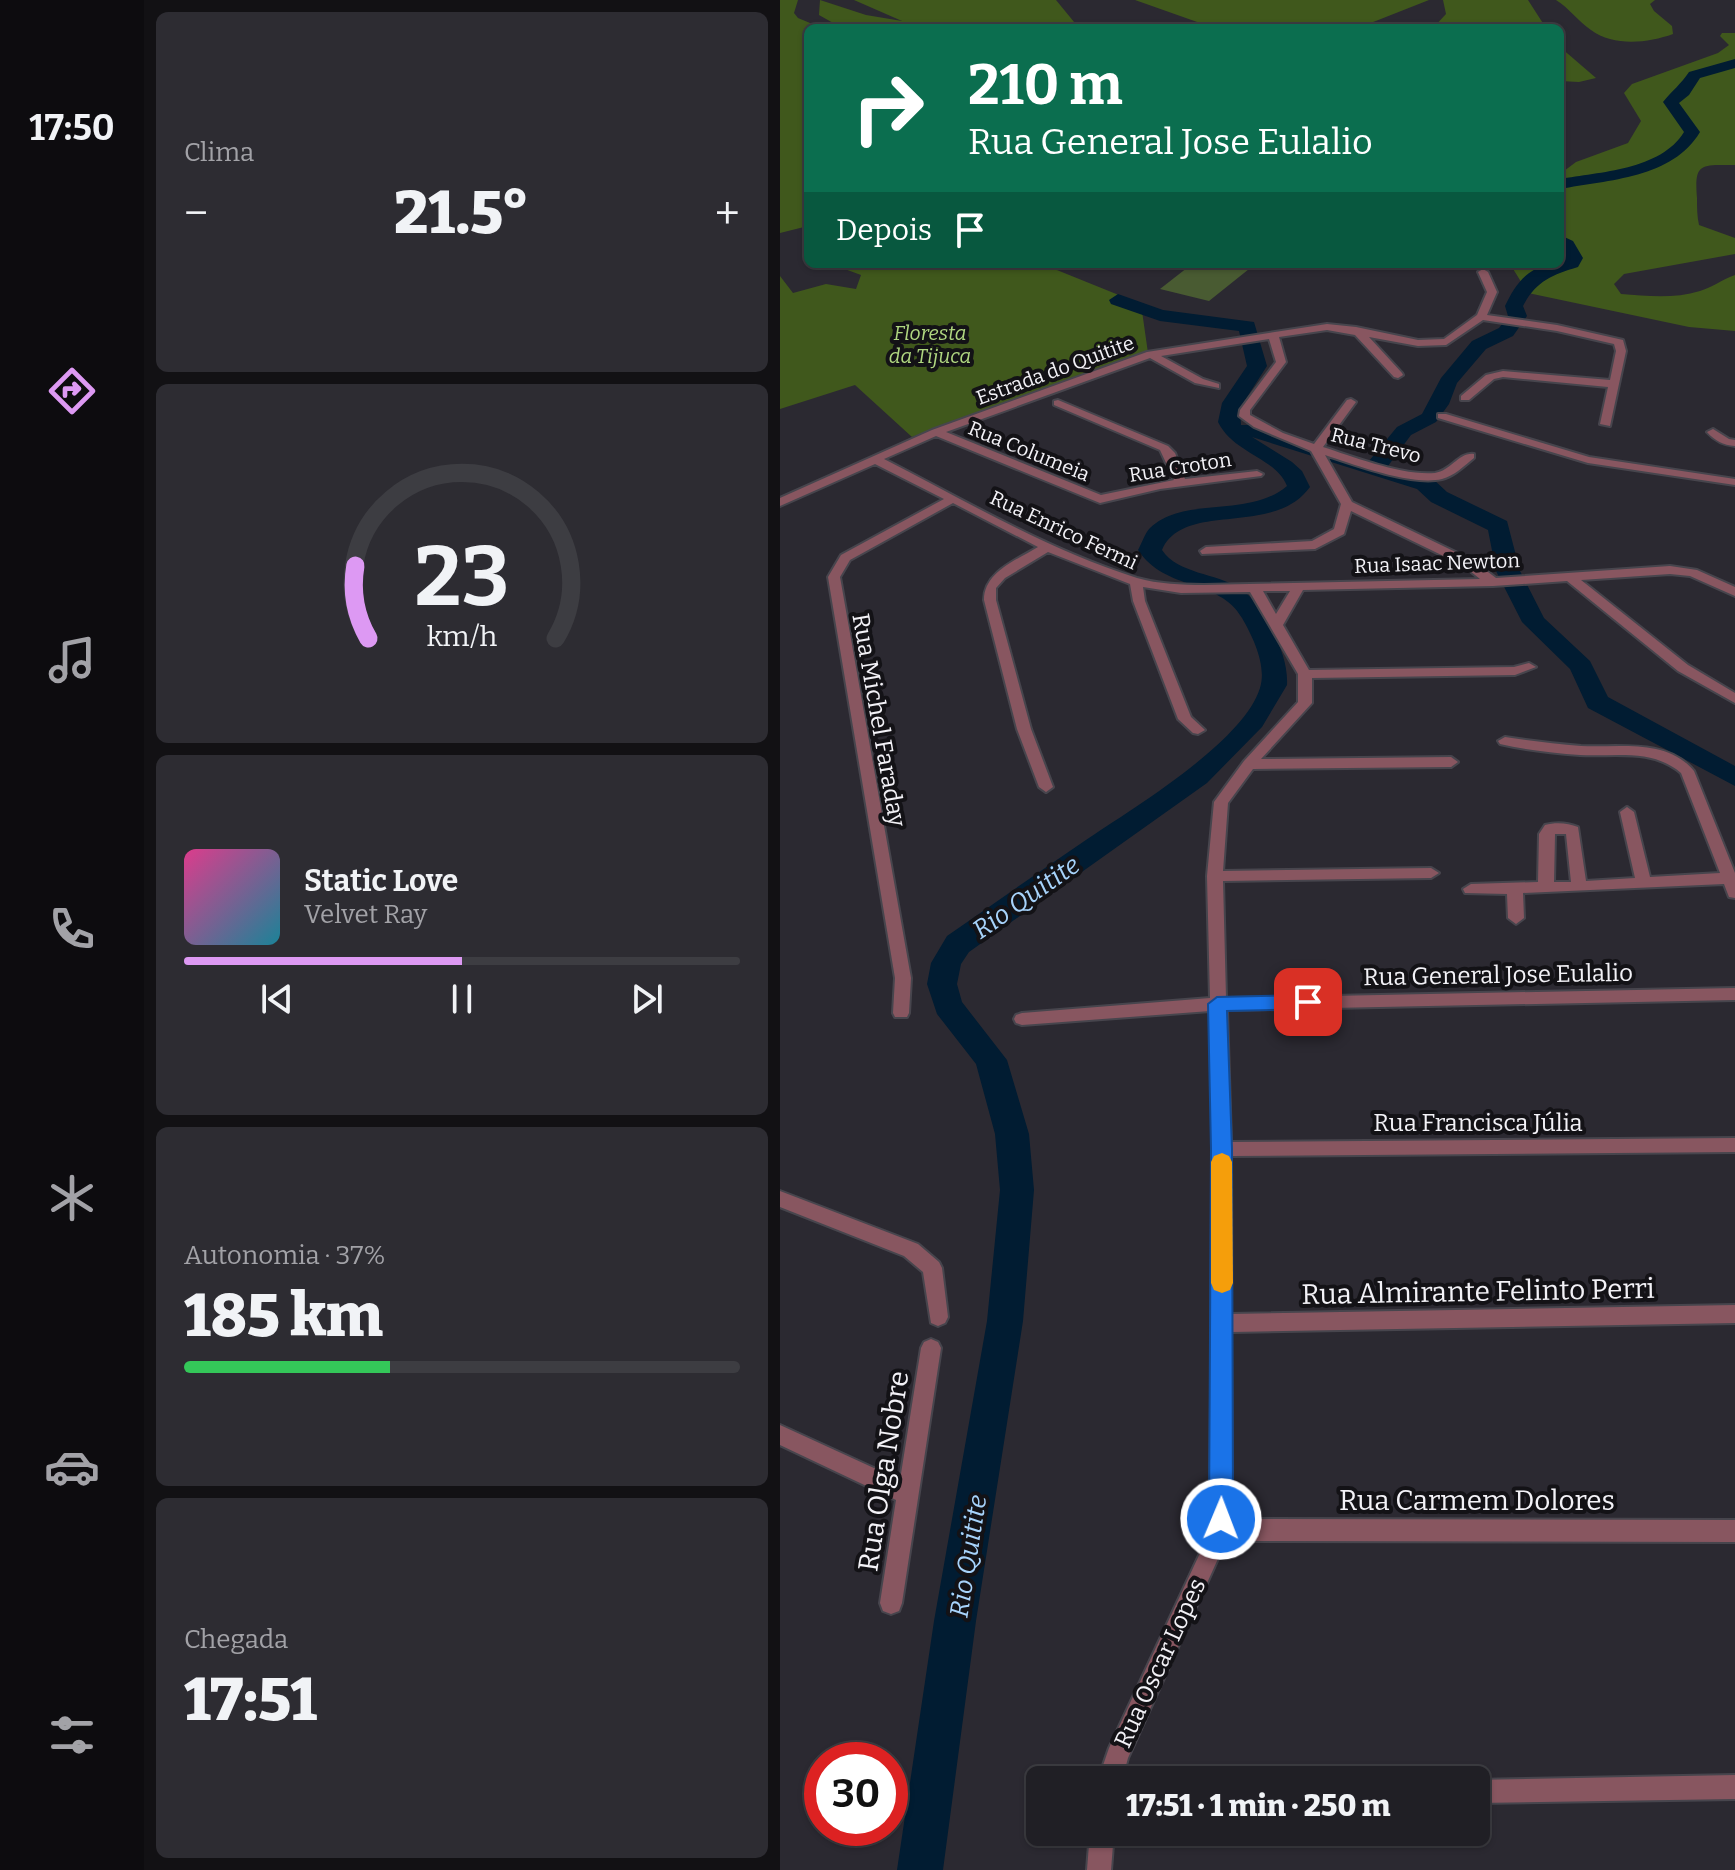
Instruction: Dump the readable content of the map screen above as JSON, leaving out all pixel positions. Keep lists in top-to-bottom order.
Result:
{
  "streets": {
    "street": [
      "Estrada do Quitite",
      "Rua Trevo",
      "Rua Columeia",
      "Rua Croton",
      "Rua Enrico Fermi",
      "Rua Isaac Newton",
      "Rua Michel Faraday",
      "Rua General Jose Eulalio",
      "Rua Francisca Júlia",
      "Rua Almirante Felinto Perri",
      "Rua Olga Nobre",
      "Rua Carmem Dolores",
      "Rua Oscar Lopes"
    ]
  },
  "crossings": [
    ["Estrada do Quitite", "Rua Trevo"],
    ["Estrada do Quitite", "Rua Columeia"],
    ["Estrada do Quitite", "Rua Enrico Fermi"],
    ["Rua Columeia", "Rua Croton"],
    ["Rua Enrico Fermi", "Rua Isaac Newton"],
    ["Rua Enrico Fermi", "Rua Michel Faraday"],
    ["Rua General Jose Eulalio", "Rua Oscar Lopes"],
    ["Rua Francisca Júlia", "Rua Oscar Lopes"],
    ["Rua Almirante Felinto Perri", "Rua Oscar Lopes"],
    ["Rua Carmem Dolores", "Rua Oscar Lopes"]
  ],
  "water": ["Rio Quitite"],
  "parks": ["Floresta da Tijuca"],
  "page": {
    "tabs": "17:50",
    "tile": [
      "Clima",
      ["Autonomia · 37%", "185 km"],
      ["Chegada", "17:51"]
    ],
    "turn": ["210 m", "Rua General Jose Eulalio"],
    "heat": ["−", "21.5°", "+"],
    "then": "Depois",
    "song": ["Static Love", "Velvet Ray"],
    "limit": "30",
    "trip": "17:51 · 1 min · 250 m",
    "gauge": ["23", "km/h"]
  }
}
